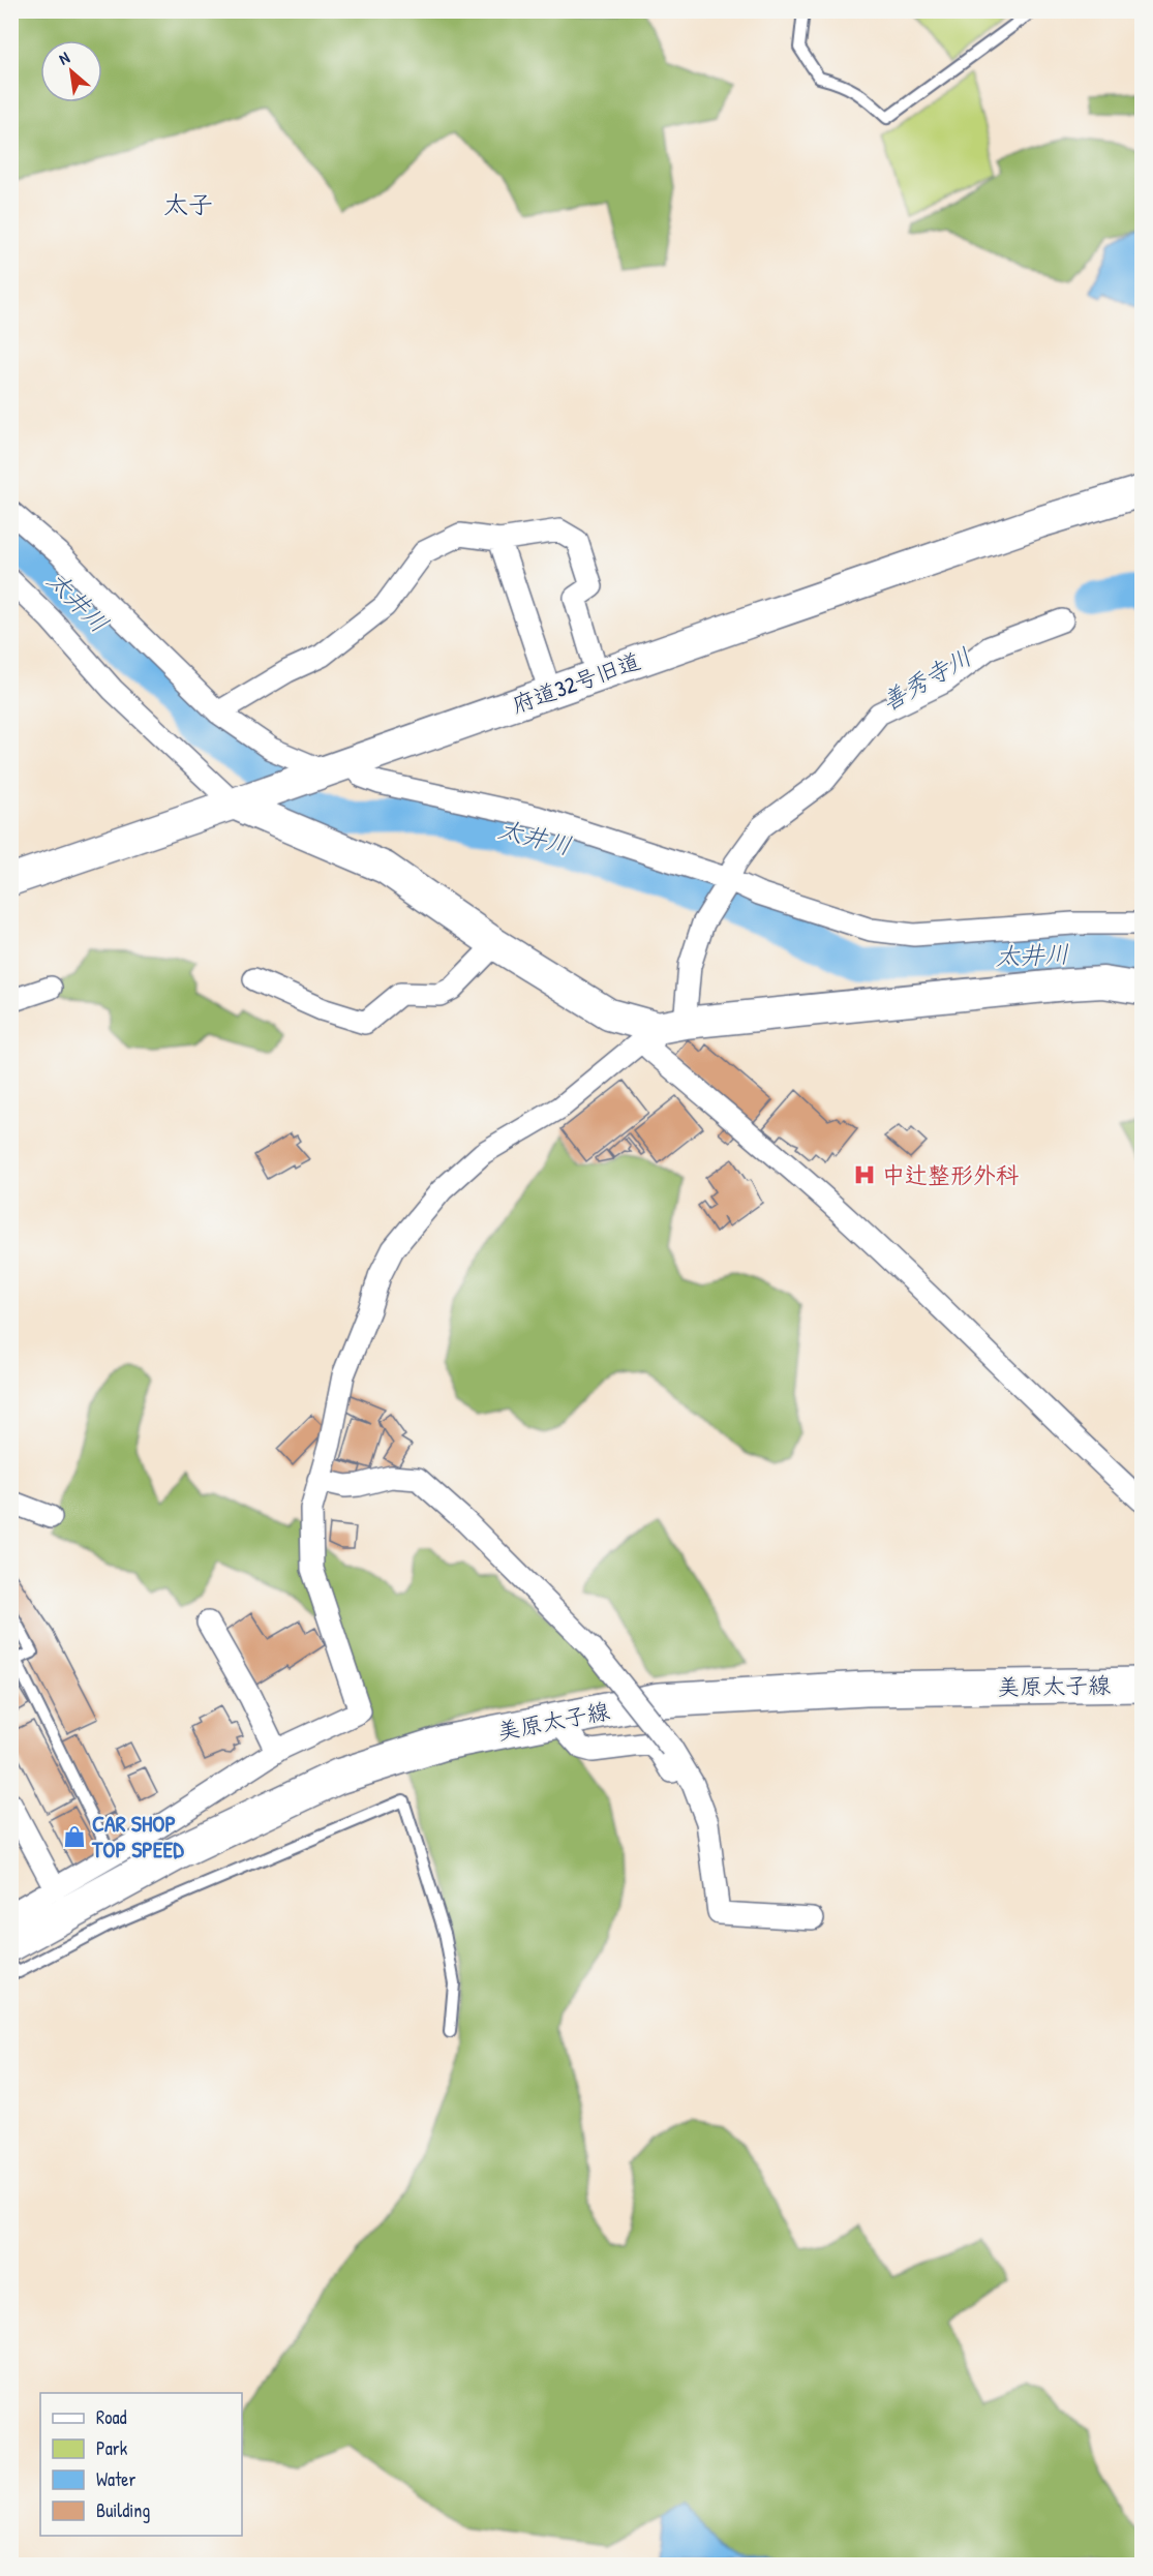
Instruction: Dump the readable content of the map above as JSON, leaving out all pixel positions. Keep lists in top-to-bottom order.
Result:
{
  "streets": {
    "main road": ["美原太子線"],
    "street": ["府道32号旧道"]
  },
  "districts": ["太子"],
  "water": ["太井川", "善秀寺川"],
  "places": {
    "hospital": ["中辻整形外科"],
    "shop": ["CAR SHOP TOP SPEED"]
  },
  "legend": [
    "Road",
    "Park",
    "Water",
    "Building"
  ],
  "north": "top left"
}
